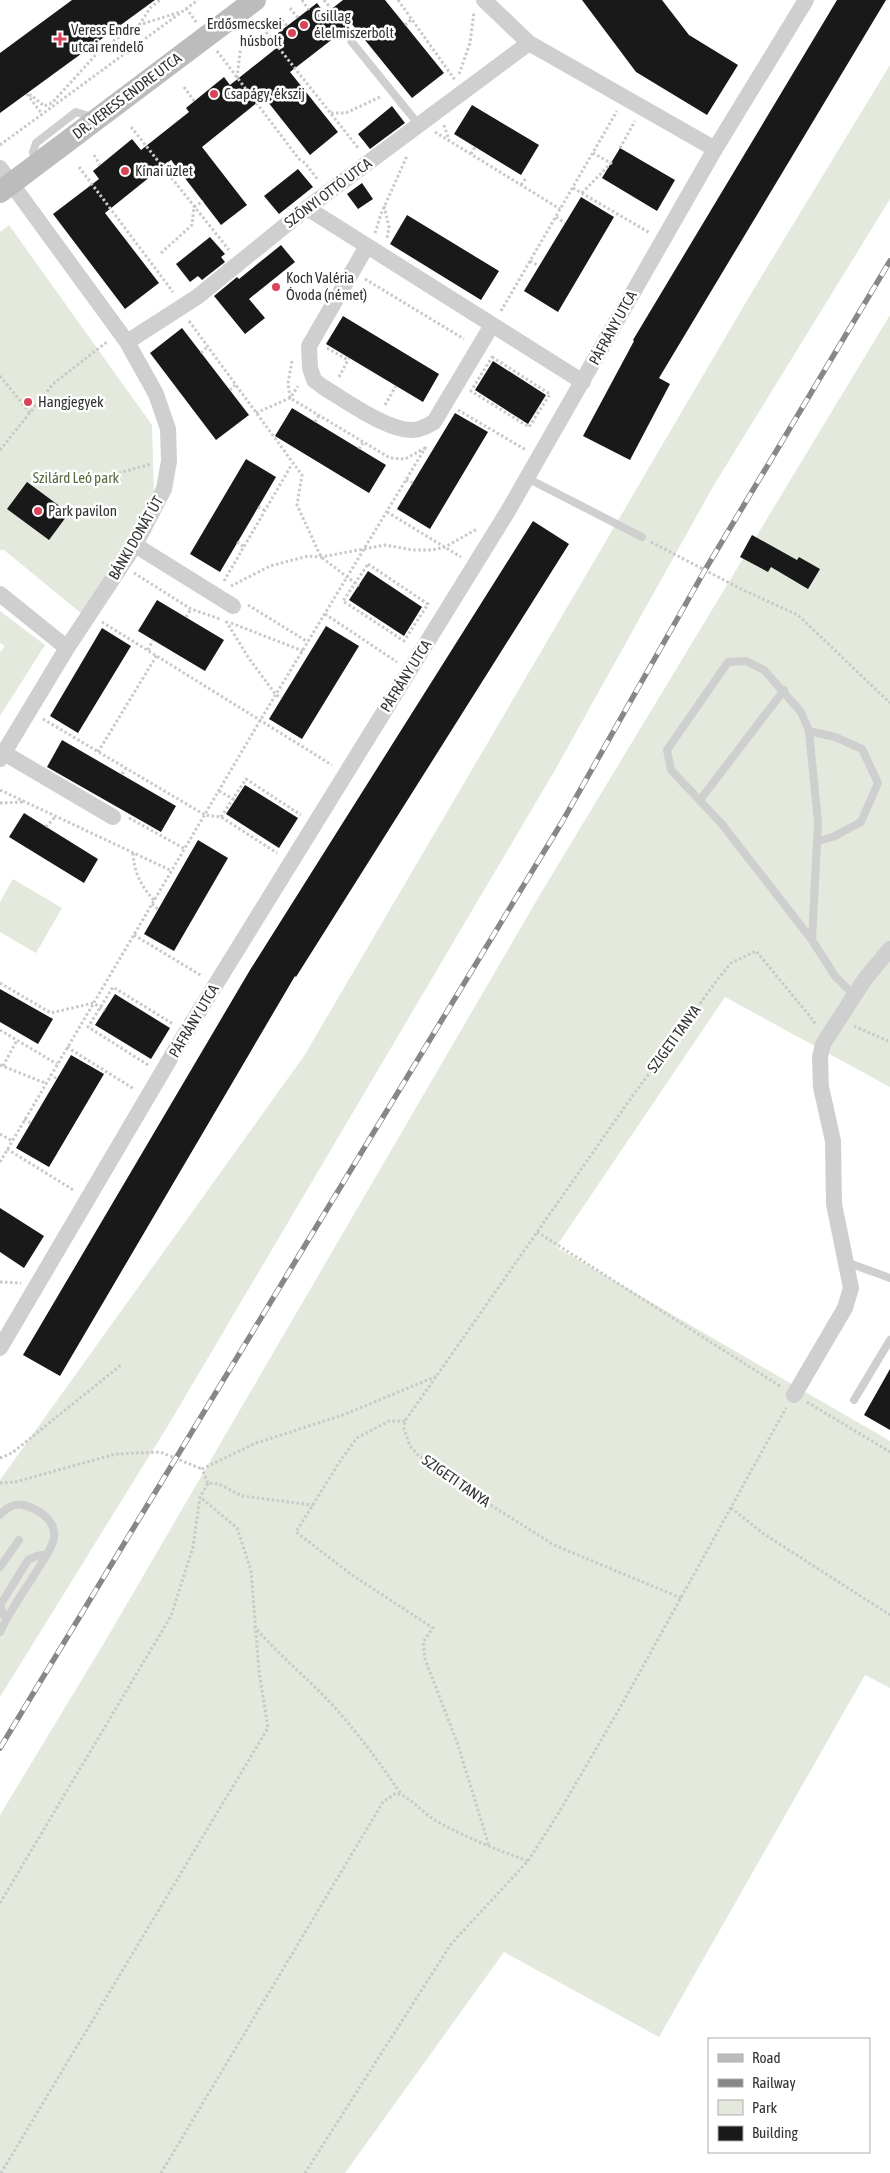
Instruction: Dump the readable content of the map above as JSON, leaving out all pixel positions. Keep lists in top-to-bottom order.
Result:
{
  "streets": {
    "street": [
      "DR. VERESS ENDRE UTCA",
      "SZŐNYI OTTÓ UTCA",
      "PÁFRÁNY UTCA",
      "BÁNKI DONÁT ÚT"
    ],
    "path": ["SZIGETI TANYA"]
  },
  "crossings": [
    ["DR. VERESS ENDRE UTCA", "BÁNKI DONÁT ÚT"],
    ["SZŐNYI OTTÓ UTCA", "BÁNKI DONÁT ÚT"]
  ],
  "parks": ["Szilárd Leó park"],
  "places": {
    "other": [
      "Csillag élelmiszerbolt",
      "Erdősmecskei húsbolt",
      "Csapágy, ékszíj",
      "Kínai üzlet",
      "Koch Valéria Óvoda (német)",
      "Hangjegyek",
      "Park pavilon"
    ],
    "health": ["Veress Endre utcai rendelő"]
  },
  "legend": [
    "Road",
    "Railway",
    "Park",
    "Building"
  ]
}
